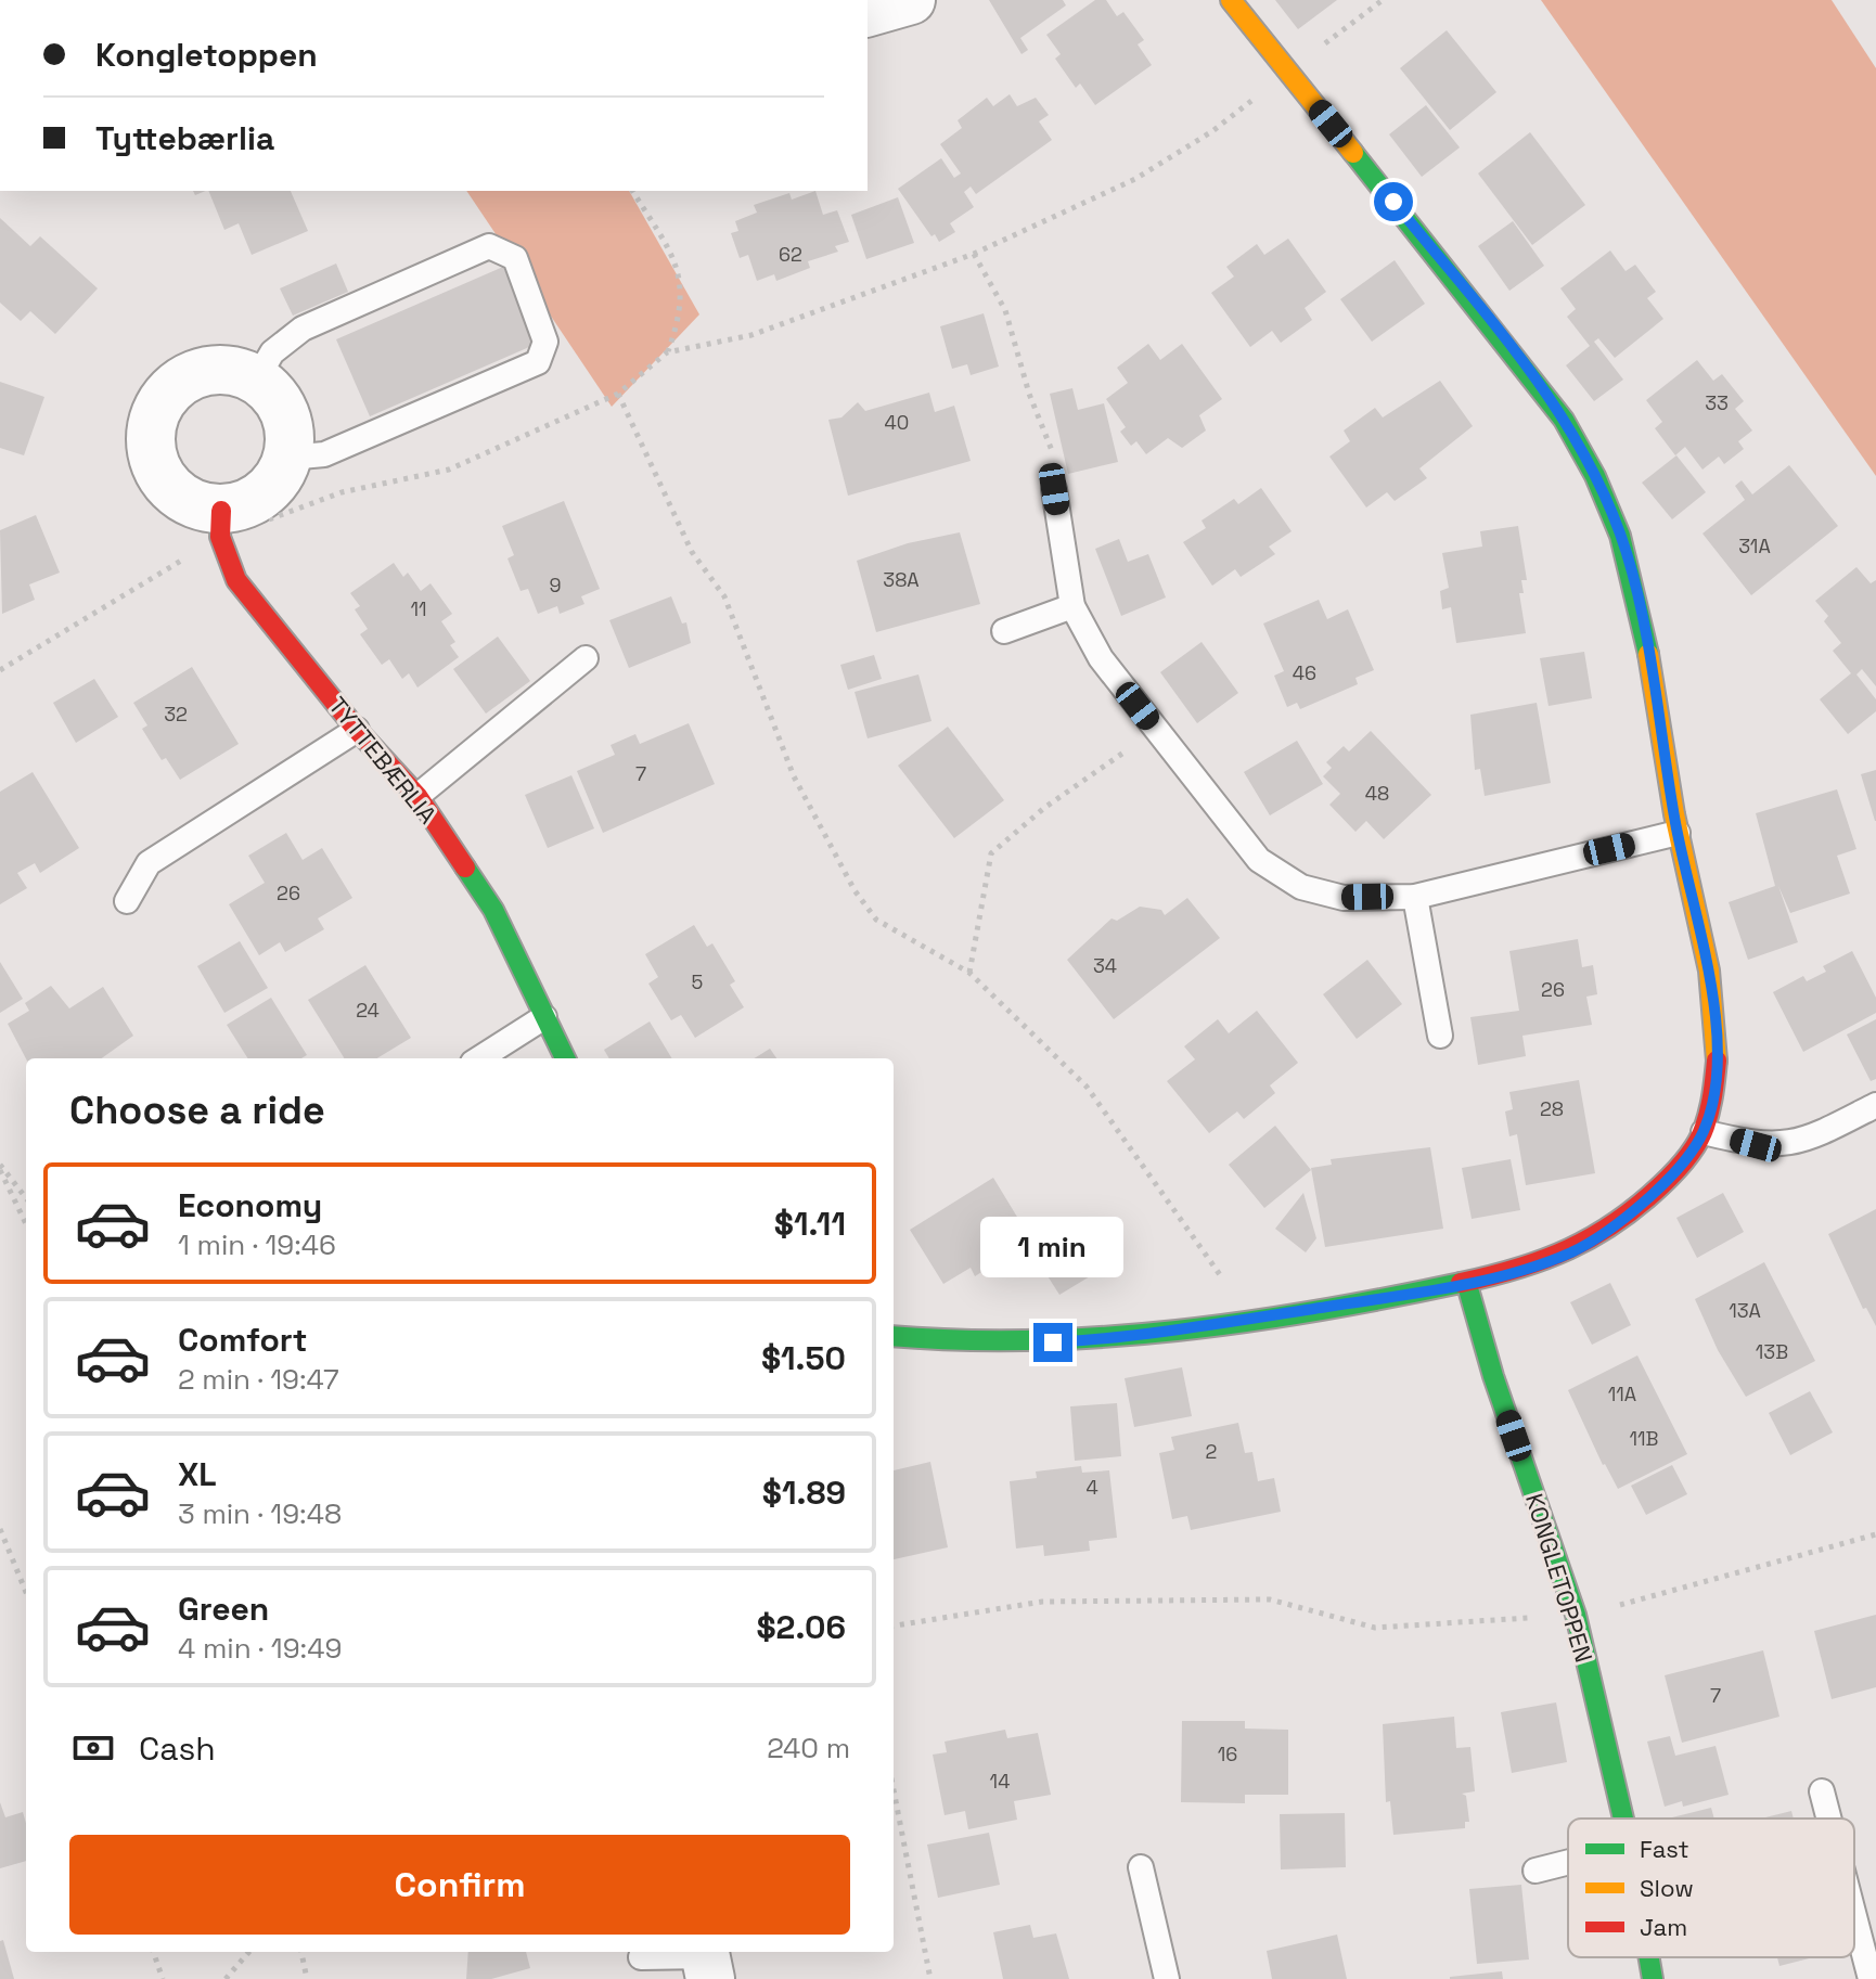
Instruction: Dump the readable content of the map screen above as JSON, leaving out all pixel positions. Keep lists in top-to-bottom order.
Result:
{
  "streets": {
    "street": ["TYTTEBÆRLIA", "KONGLETOPPEN"]
  },
  "house_numbers": [
    "62",
    "33",
    "40",
    "31A",
    "38A",
    "9",
    "11",
    "46",
    "32",
    "7",
    "48",
    "26",
    "34",
    "5",
    "26",
    "24",
    "28",
    "13A",
    "13B",
    "11A",
    "11B",
    "2",
    "4",
    "7",
    "16",
    "14"
  ],
  "legend": ["Fast", "Slow", "Jam"],
  "page": {
    "banner": ["Kongletoppen", "Tyttebærlia"],
    "heading": "Choose a ride",
    "list": [
      {
        "name": "Economy",
        "note": "1 min · 19:46",
        "value": "$1.11"
      },
      {
        "name": "Comfort",
        "note": "2 min · 19:47",
        "value": "$1.50"
      },
      {
        "name": "XL",
        "note": "3 min · 19:48",
        "value": "$1.89"
      },
      {
        "name": "Green",
        "note": "4 min · 19:49",
        "value": "$2.06"
      }
    ],
    "bubble": "1 min",
    "pay": ["Cash", "240 m"],
    "buttons": "Confirm"
  }
}
